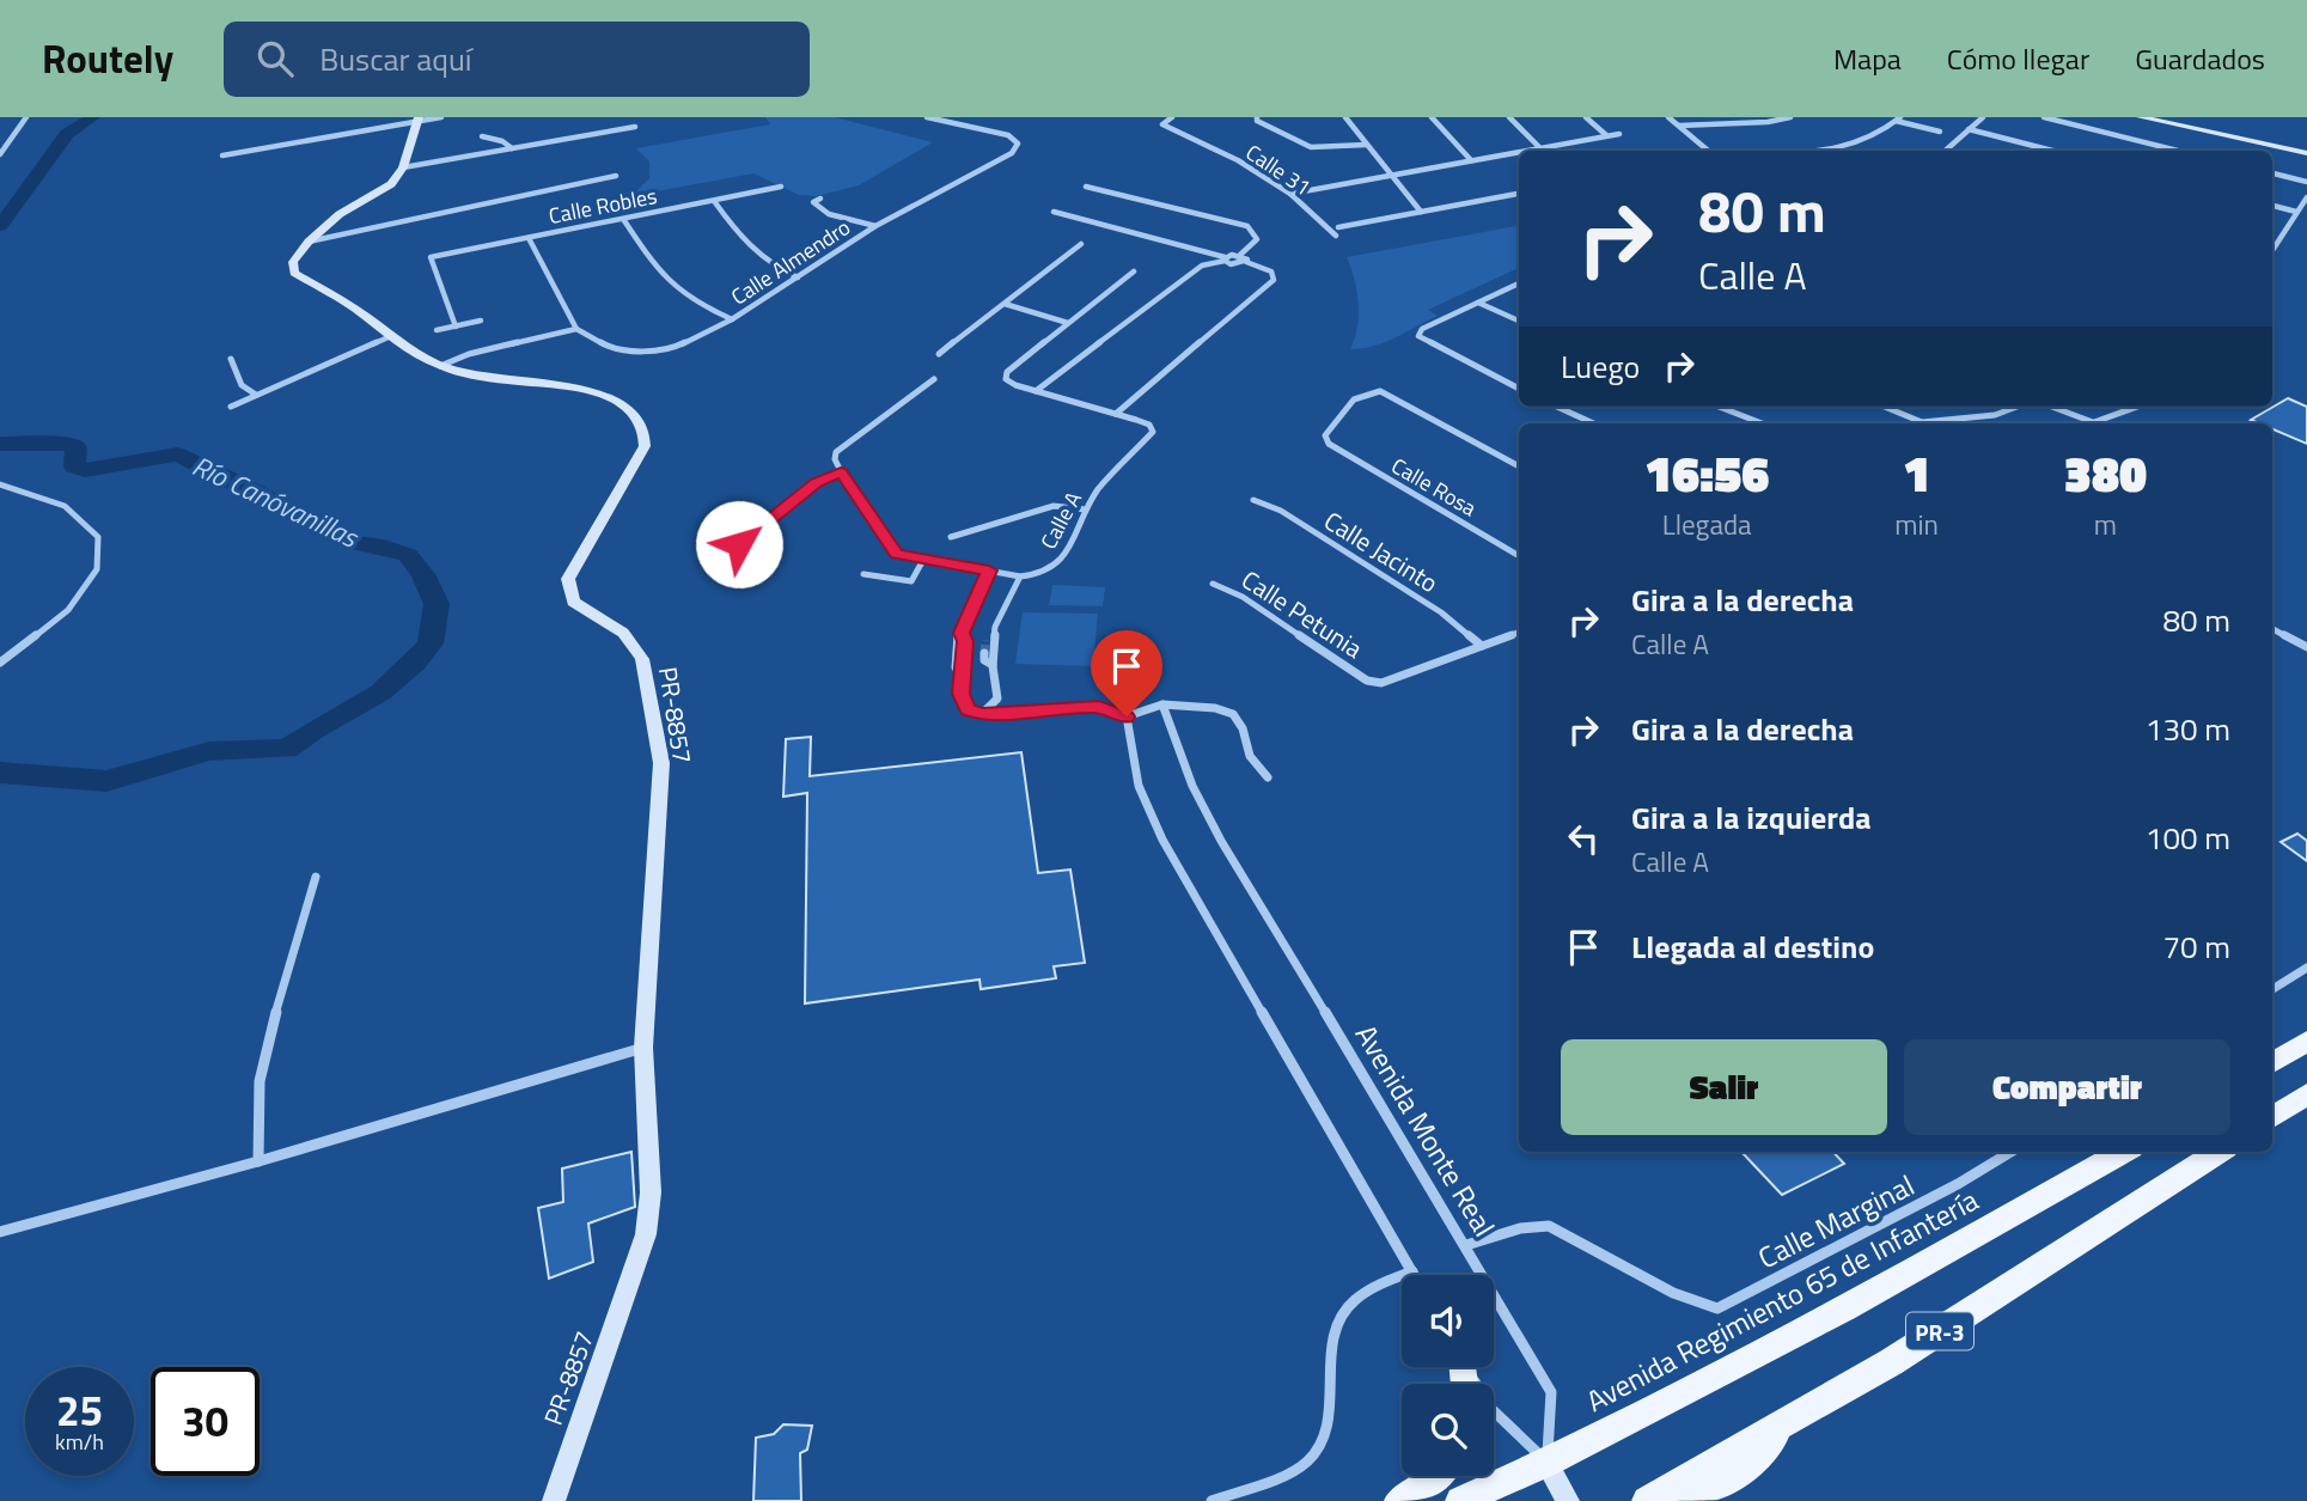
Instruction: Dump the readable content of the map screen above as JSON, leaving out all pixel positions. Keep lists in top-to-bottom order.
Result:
{
  "streets": {
    "main road": ["Avenida Regimiento 65 de Infantería", "PR-3"],
    "street": [
      "Calle 31",
      "Calle Robles",
      "Calle Almendro",
      "Calle Rosa",
      "Calle A",
      "Calle Jacinto",
      "Calle Petunia",
      "PR-8857",
      "Avenida Monte Real",
      "Calle Marginal"
    ]
  },
  "crossings": [
    ["Calle Jacinto", "Calle Petunia"],
    ["Avenida Monte Real", "Calle Marginal"],
    ["Avenida Monte Real", "Avenida Regimiento 65 de Infantería"]
  ],
  "water": ["Río Canóvanillas"],
  "page": {
    "header": "Routely",
    "search": "Buscar aquí",
    "nav": ["Mapa", "Cómo llegar", "Guardados"],
    "turn": ["80 m", "Calle A"],
    "then": "Luego",
    "eta": [
      "16:56",
      "Llegada",
      "1",
      "min",
      "380",
      "m"
    ],
    "list": [
      {
        "name": "Gira a la derecha",
        "note": "Calle A",
        "value": "80 m"
      },
      {
        "name": "Gira a la derecha",
        "value": "130 m"
      },
      {
        "name": "Gira a la izquierda",
        "note": "Calle A",
        "value": "100 m"
      },
      {
        "name": "Llegada al destino",
        "value": "70 m"
      }
    ],
    "buttons": ["Salir", "Compartir"],
    "speed": "25 km/h",
    "limit": "30"
  }
}
